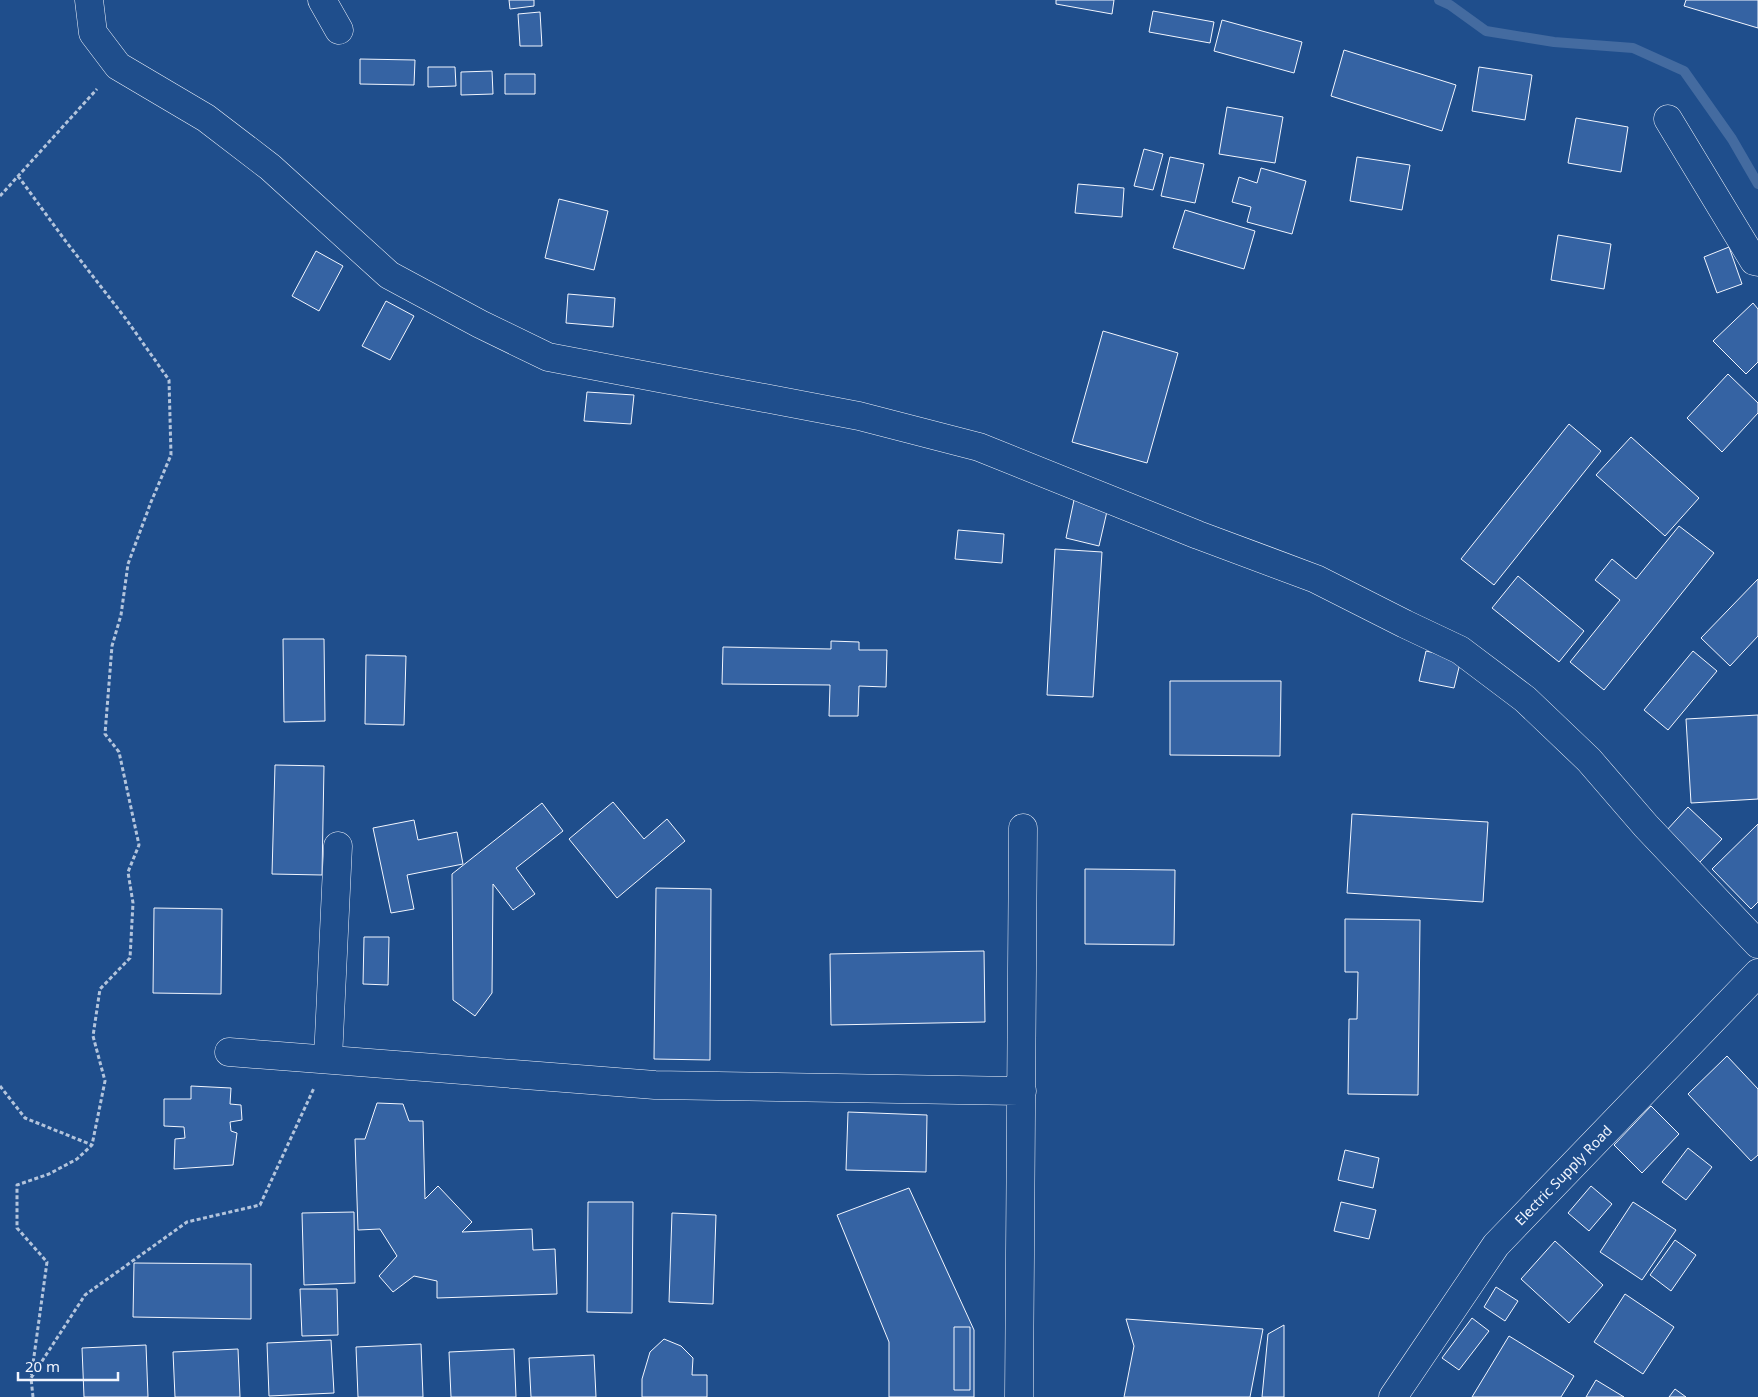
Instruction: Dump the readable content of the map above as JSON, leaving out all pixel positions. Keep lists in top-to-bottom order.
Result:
{
  "streets": {
    "street": ["Electric Supply Road"]
  },
  "scale_bar": "20 m"
}
